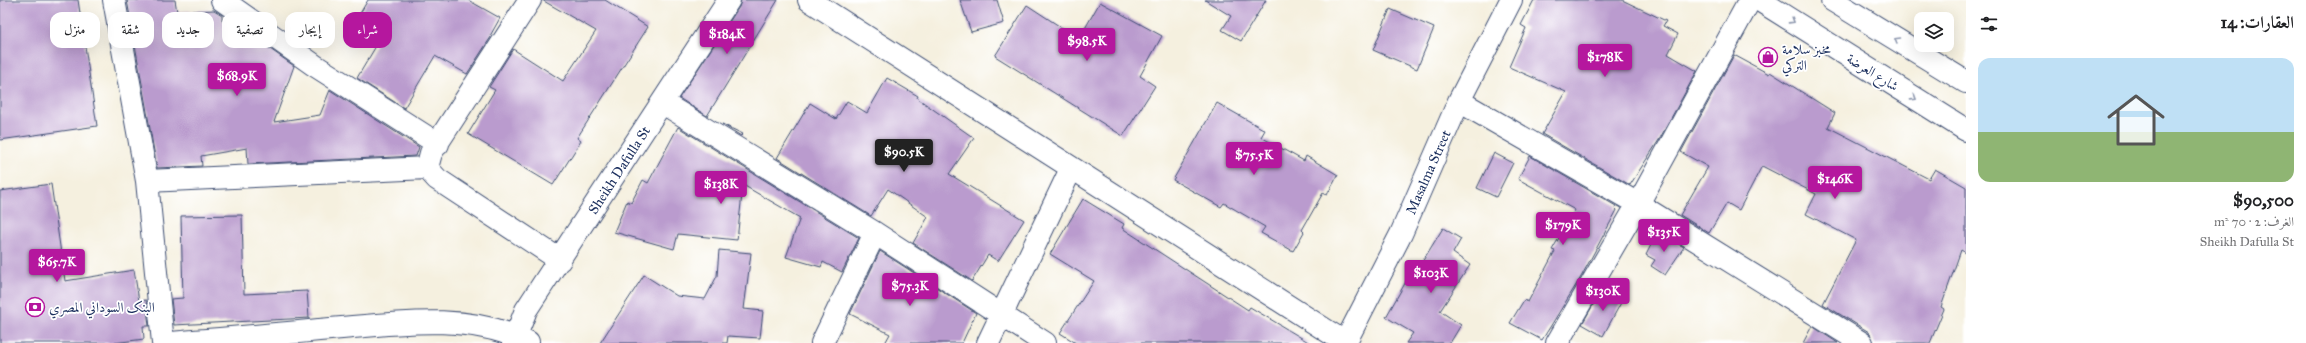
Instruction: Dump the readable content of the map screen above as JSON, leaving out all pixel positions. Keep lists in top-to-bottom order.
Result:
{
  "streets": {
    "street": ["شارع العرضة", "Sheikh Dafulla St", "Masalma Street"]
  },
  "places": {
    "shop": ["مخبز سلامة التركي"],
    "bank": ["البنک السوداني المصري"]
  },
  "page": {
    "heading": "العقارات: 14",
    "chip": [
      "شراء",
      "إيجار",
      "تصفية",
      "جديد",
      "شقة",
      "منزل"
    ],
    "price": [
      "$184K",
      "$98.5K",
      "$178K",
      "$68.9K",
      "$90.5K",
      "$75.5K",
      "$146K",
      "$138K",
      "$179K",
      "$135K",
      "$65.7K",
      "$103K",
      "$75.3K",
      "$130K"
    ],
    "list": [
      {
        "name": "$90,500",
        "note": "الغرف: 2 · 70 m² · Sheikh Dafulla St"
      }
    ]
  }
}
